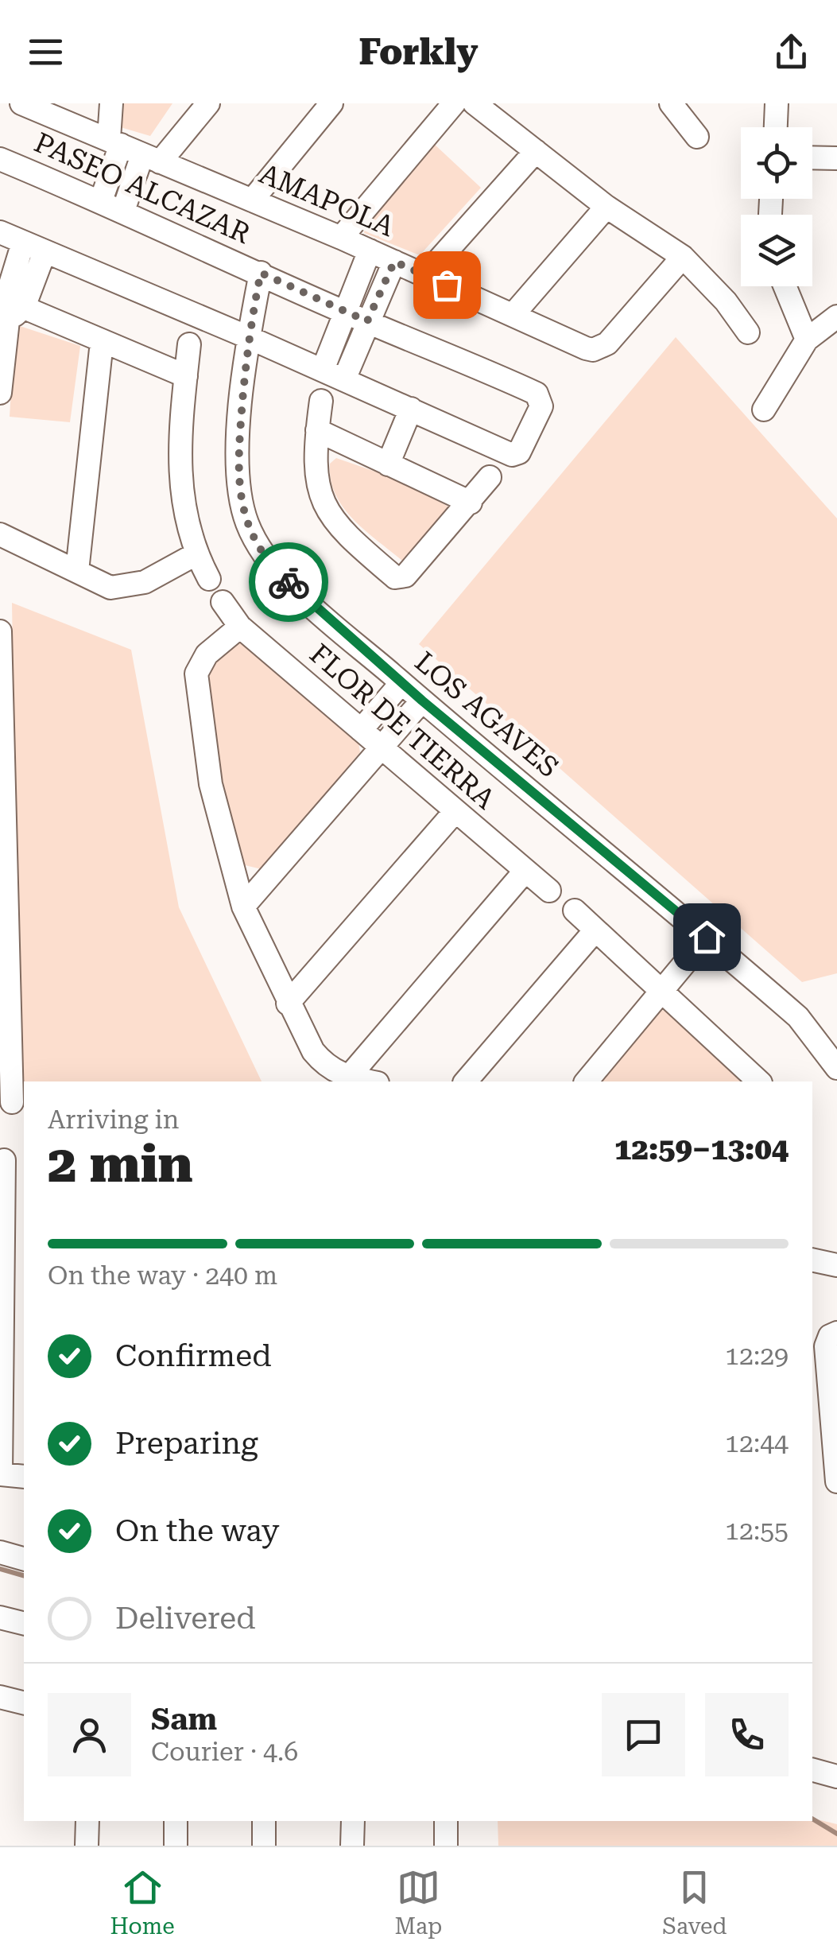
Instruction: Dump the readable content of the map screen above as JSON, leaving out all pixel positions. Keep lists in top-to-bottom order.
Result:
{
  "streets": {
    "street": [
      "PASEO ALCAZAR",
      "AMAPOLA",
      "LOS AGAVES",
      "FLOR DE TIERRA"
    ]
  },
  "crossings": [
    ["PASEO ALCAZAR", "LOS AGAVES"]
  ],
  "page": {
    "header": "Forkly",
    "heading": ["2 min", "Arriving in", "12:59–13:04"],
    "panel": ["Sam", "Courier · 4.6"],
    "bar": "On the way · 240 m",
    "list": [
      ["Confirmed", "12:29"],
      ["Preparing", "12:44"],
      ["On the way", "12:55"],
      "Delivered"
    ],
    "tabs": ["Home", "Map", "Saved"]
  }
}
